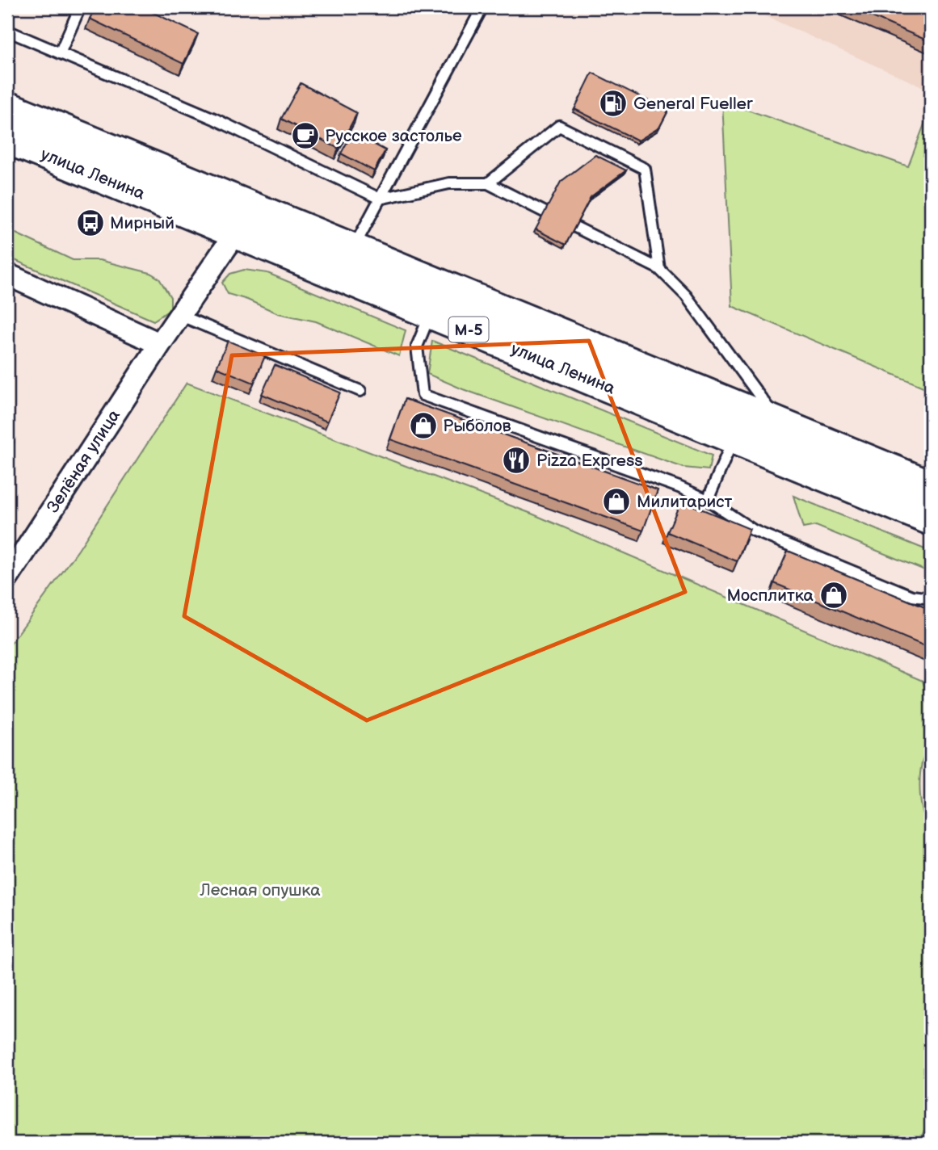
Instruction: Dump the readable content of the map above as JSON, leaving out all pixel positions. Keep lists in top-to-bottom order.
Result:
{
  "streets": {
    "main road": ["улица Ленина", "М-5"],
    "street": ["Зелёная улица"]
  },
  "crossings": [
    ["улица Ленина", "Зелёная улица"]
  ],
  "parks": ["Лесная опушка"],
  "places": {
    "fuel station": ["General Fueller"],
    "cafe": ["Русское застолье"],
    "bus stop": ["Мирный"],
    "shop": ["Рыболов", "Милитарист", "Мосплитка"],
    "restaurant": ["Pizza Express"]
  }
}
